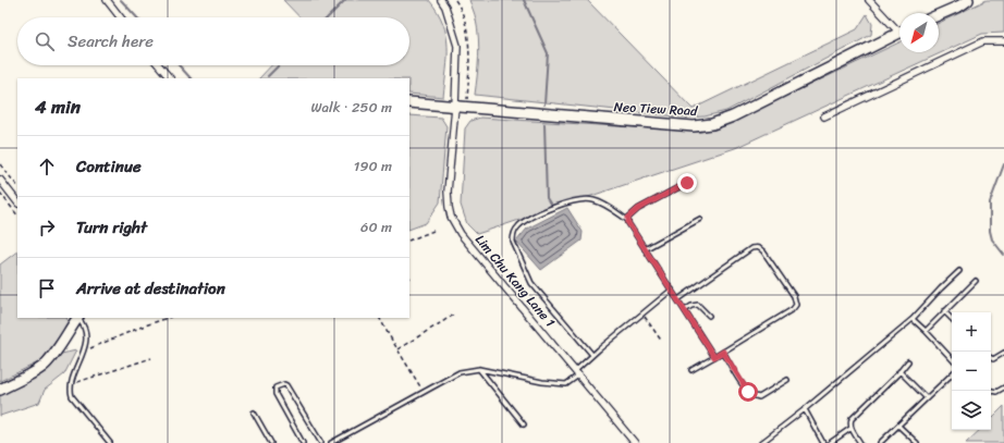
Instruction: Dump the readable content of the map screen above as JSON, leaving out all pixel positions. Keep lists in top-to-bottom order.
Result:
{
  "streets": {
    "main road": ["Neo Tiew Road"],
    "street": ["Lim Chu Kang Lane 1"]
  },
  "crossings": [
    ["Neo Tiew Road", "Lim Chu Kang Lane 1"]
  ],
  "north": "bottom left",
  "page": {
    "search": "Search here",
    "heading": ["4 min", "Walk · 250 m"],
    "list": [
      ["Continue", "190 m"],
      ["Turn right", "60 m"],
      "Arrive at destination"
    ],
    "map_buttons": ["+", "−"]
  }
}
